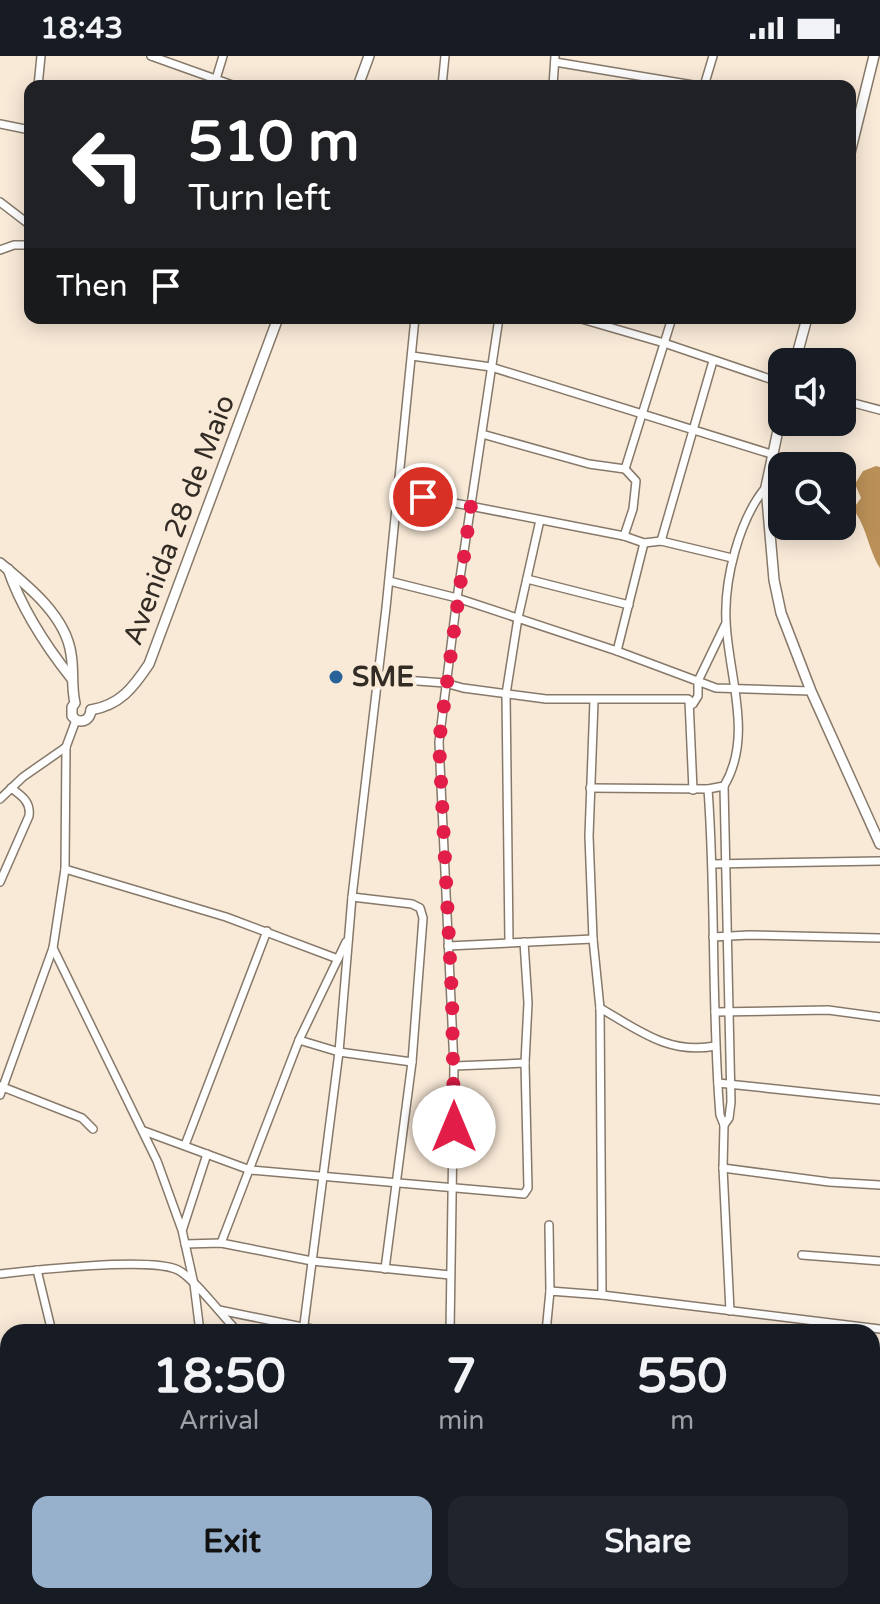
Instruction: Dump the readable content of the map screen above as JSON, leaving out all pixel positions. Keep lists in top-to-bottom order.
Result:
{
  "streets": {
    "street": ["Avenida 28 de Maio"]
  },
  "places": ["SME"],
  "page": {
    "status": "18:43",
    "turn": ["510 m", "Turn left"],
    "then": "Then",
    "eta": [
      "18:50",
      "Arrival",
      "7",
      "min",
      "550",
      "m"
    ],
    "buttons": ["Exit", "Share"]
  }
}
